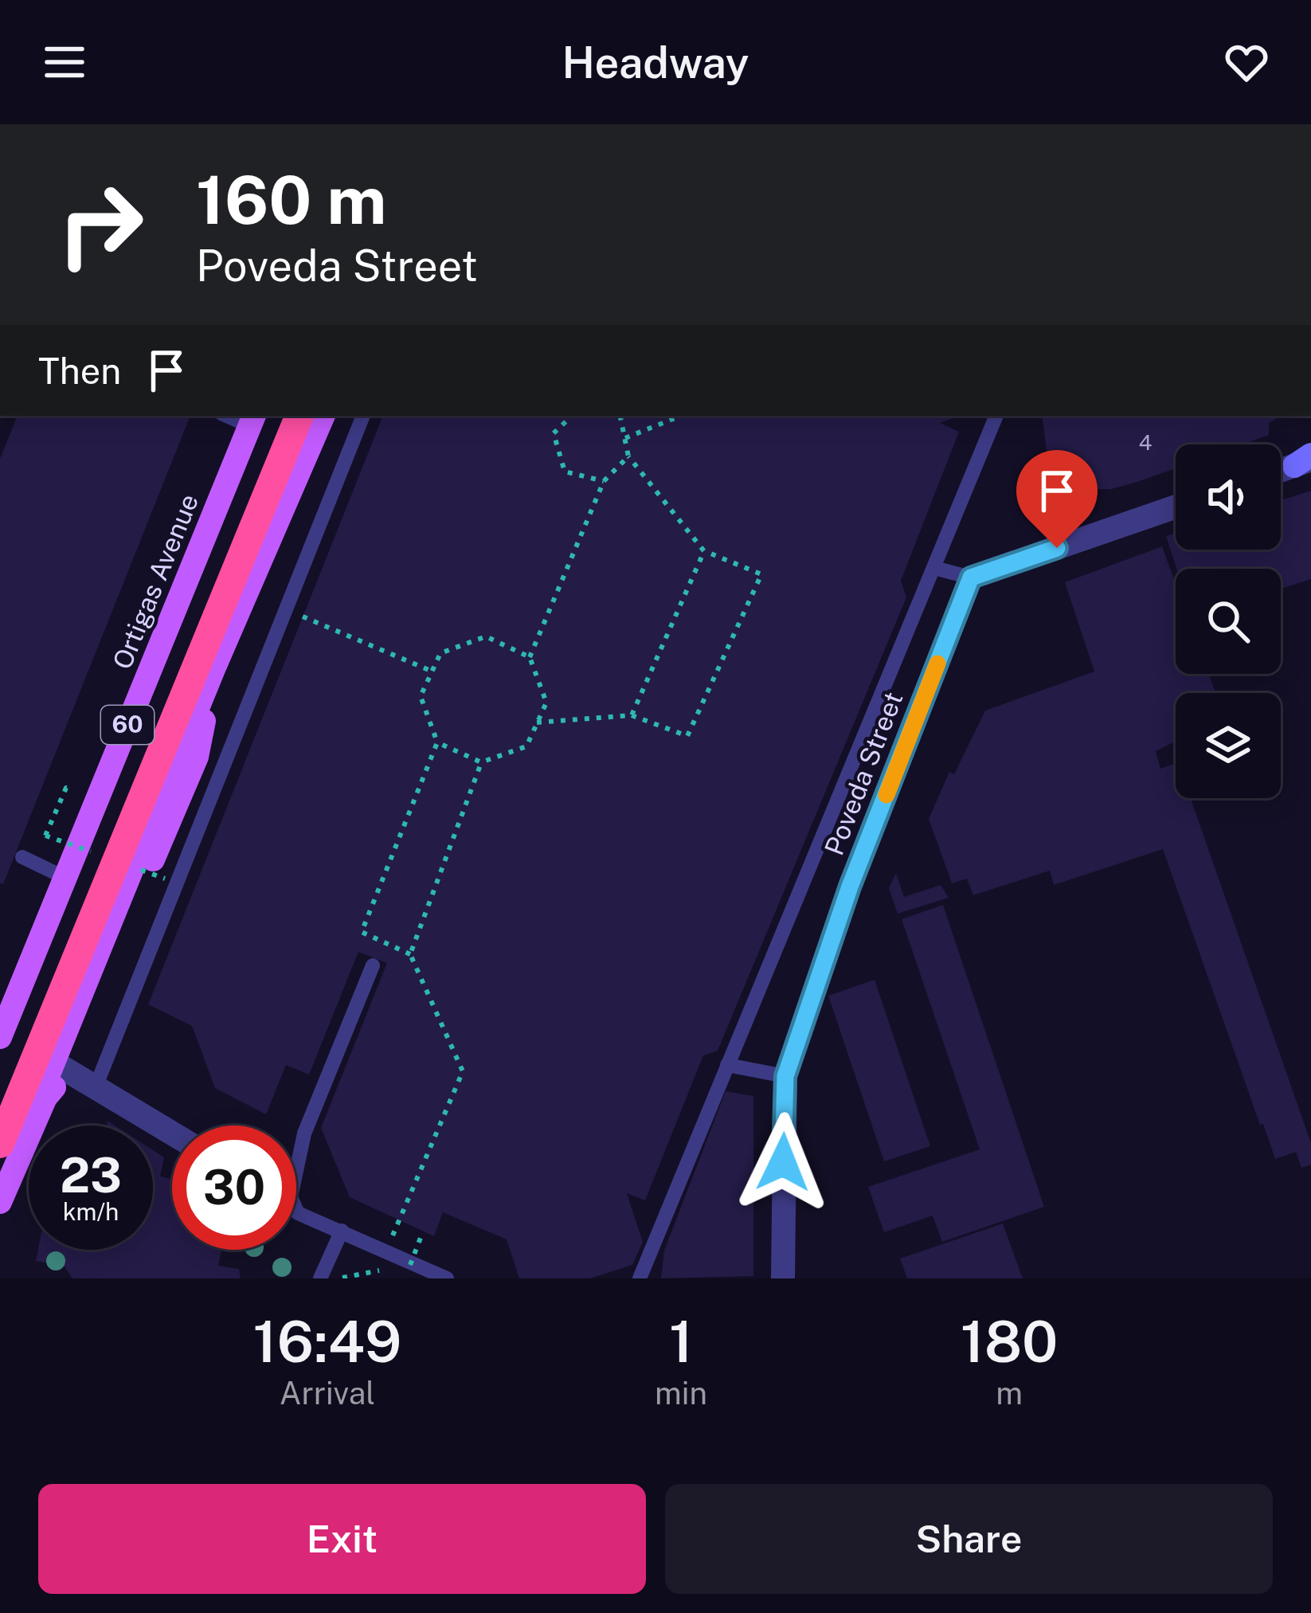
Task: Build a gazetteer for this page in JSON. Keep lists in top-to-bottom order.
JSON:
{
  "streets": {
    "main road": ["Ortigas Avenue", "60"],
    "street": ["Poveda Street"]
  },
  "house_numbers": ["4"],
  "page": {
    "header": "Headway",
    "turn": ["160 m", "Poveda Street"],
    "then": "Then",
    "speed": "23 km/h",
    "limit": "30",
    "eta": [
      "16:49",
      "Arrival",
      "1",
      "min",
      "180",
      "m"
    ],
    "buttons": ["Exit", "Share"]
  }
}
